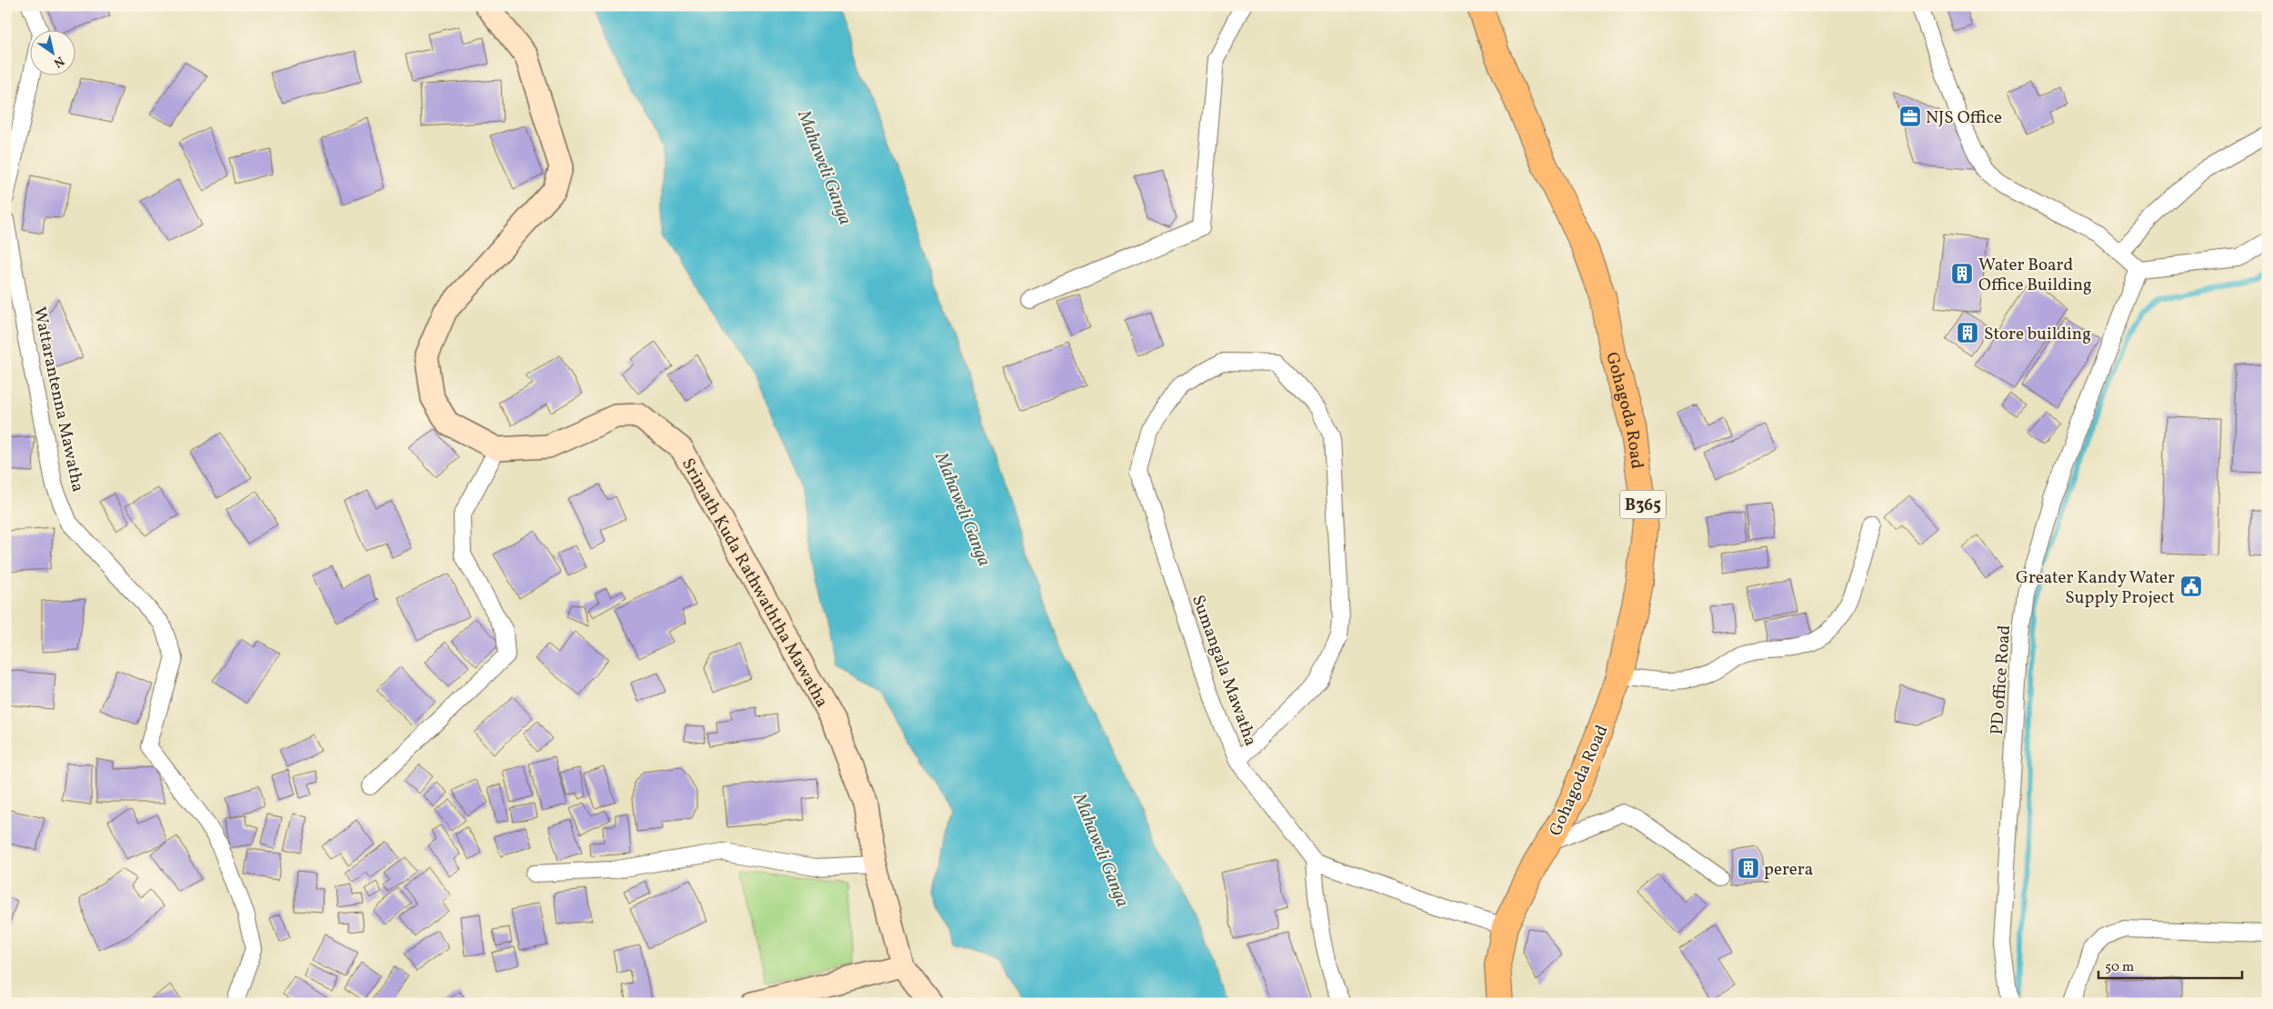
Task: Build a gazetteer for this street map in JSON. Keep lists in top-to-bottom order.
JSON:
{
  "streets": {
    "main road": ["Gohagoda Road", "B365"],
    "street": [
      "Wattarantenna Mawatha",
      "Srimath Kuda Rathwaththa Mawatha",
      "Sumangala Mawatha",
      "PD office Road"
    ]
  },
  "water": ["Mahaweli Ganga"],
  "places": {
    "office": ["NJS Office"],
    "building": ["Water Board Office Building", "Store building", "perera"],
    "public building": ["Greater Kandy Water Supply Project"]
  },
  "scale_bar": "50 m",
  "north": "bottom right"
}
